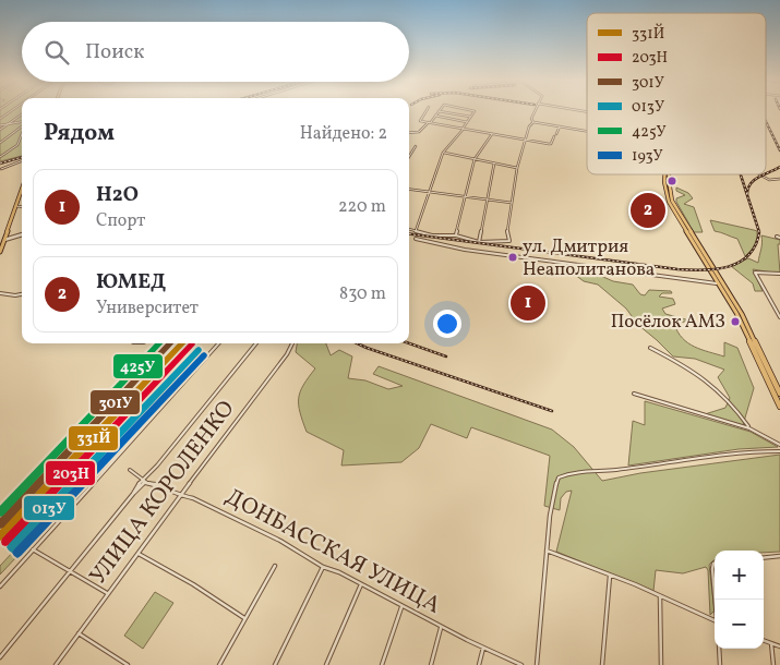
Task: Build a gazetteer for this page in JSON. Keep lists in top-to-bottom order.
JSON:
{
  "streets": {
    "street": ["УЛИЦА КОРОЛЕНКО", "ДОНБАССКАЯ УЛИЦА"]
  },
  "crossings": [
    ["УЛИЦА КОРОЛЕНКО", "ДОНБАССКАЯ УЛИЦА"]
  ],
  "places": ["ул. Дмитрия Неаполитанова", "Посёлок АМЗ"],
  "lines": [
    "transit line 331Й",
    "transit line 301У",
    "transit line 425У",
    "transit line 203Н",
    "transit line 013У",
    "transit line 193У"
  ],
  "legend": [
    "331Й",
    "203Н",
    "301У",
    "013У",
    "425У",
    "193У"
  ],
  "page": {
    "search": "Поиск",
    "heading": ["Рядом", "Найдено: 2"],
    "list": [
      {
        "mark": "1",
        "name": "H2O",
        "note": "Спорт",
        "value": "220 m"
      },
      {
        "mark": "2",
        "name": "ЮМЕД",
        "note": "Университет",
        "value": "830 m"
      }
    ],
    "pins": ["2", "1"],
    "map_buttons": ["+", "−"]
  }
}
